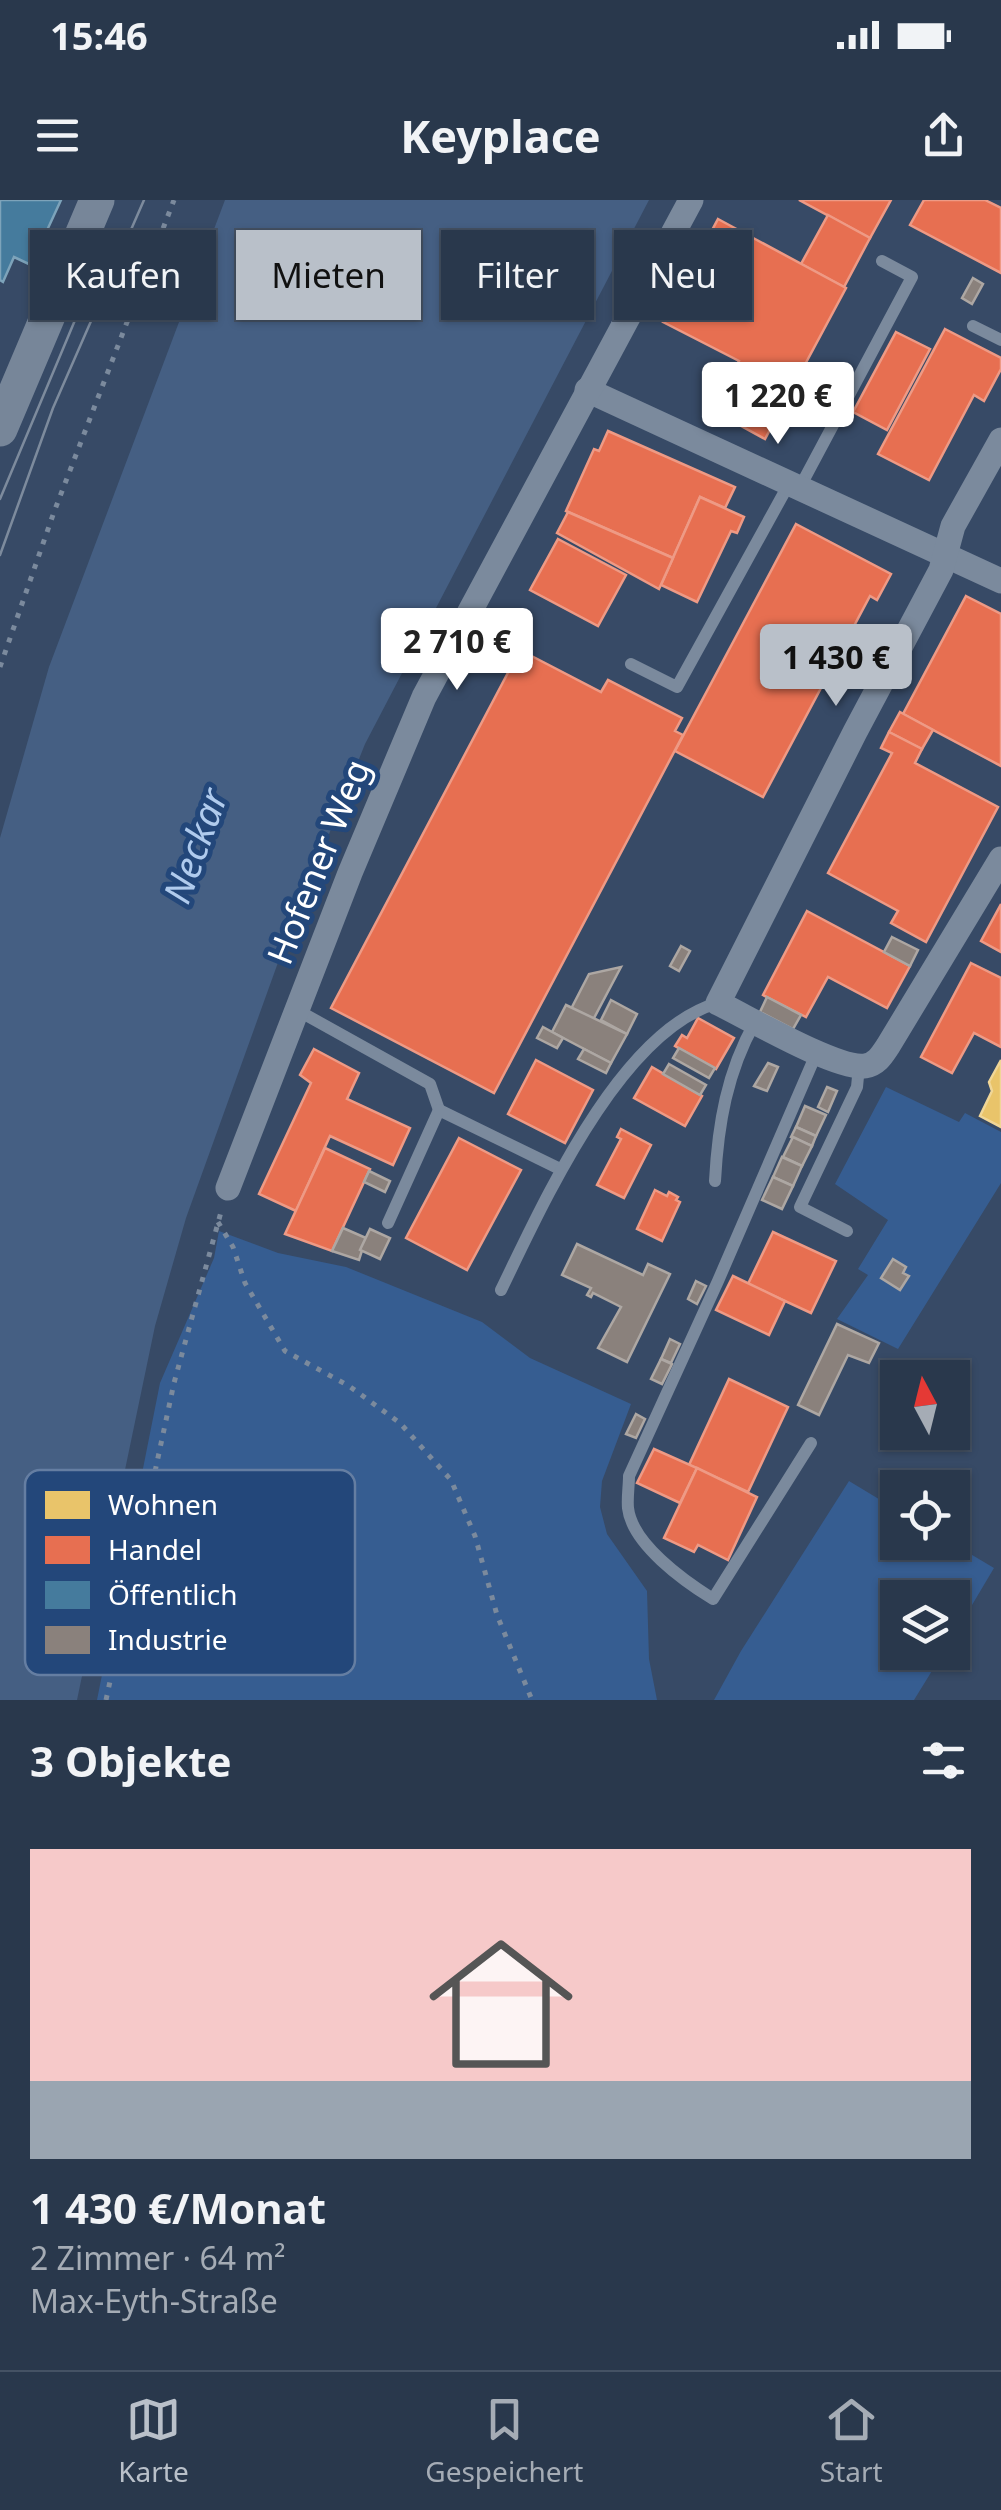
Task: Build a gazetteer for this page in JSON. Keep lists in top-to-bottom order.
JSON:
{
  "streets": {
    "street": ["Hofener Weg"]
  },
  "water": ["Neckar"],
  "legend": [
    "Wohnen",
    "Handel",
    "Öffentlich",
    "Industrie"
  ],
  "north": "top",
  "page": {
    "status": "15:46",
    "header": "Keyplace",
    "chip": [
      "Kaufen",
      "Mieten",
      "Filter",
      "Neu"
    ],
    "price": ["1 220 €", "2 710 €", "1 430 €"],
    "heading": "3 Objekte",
    "list": [
      {
        "name": "1 430 €/Monat",
        "note": "2 Zimmer · 64 m² · Max-Eyth-Straße"
      }
    ],
    "tabs": ["Karte", "Gespeichert", "Start"]
  }
}
